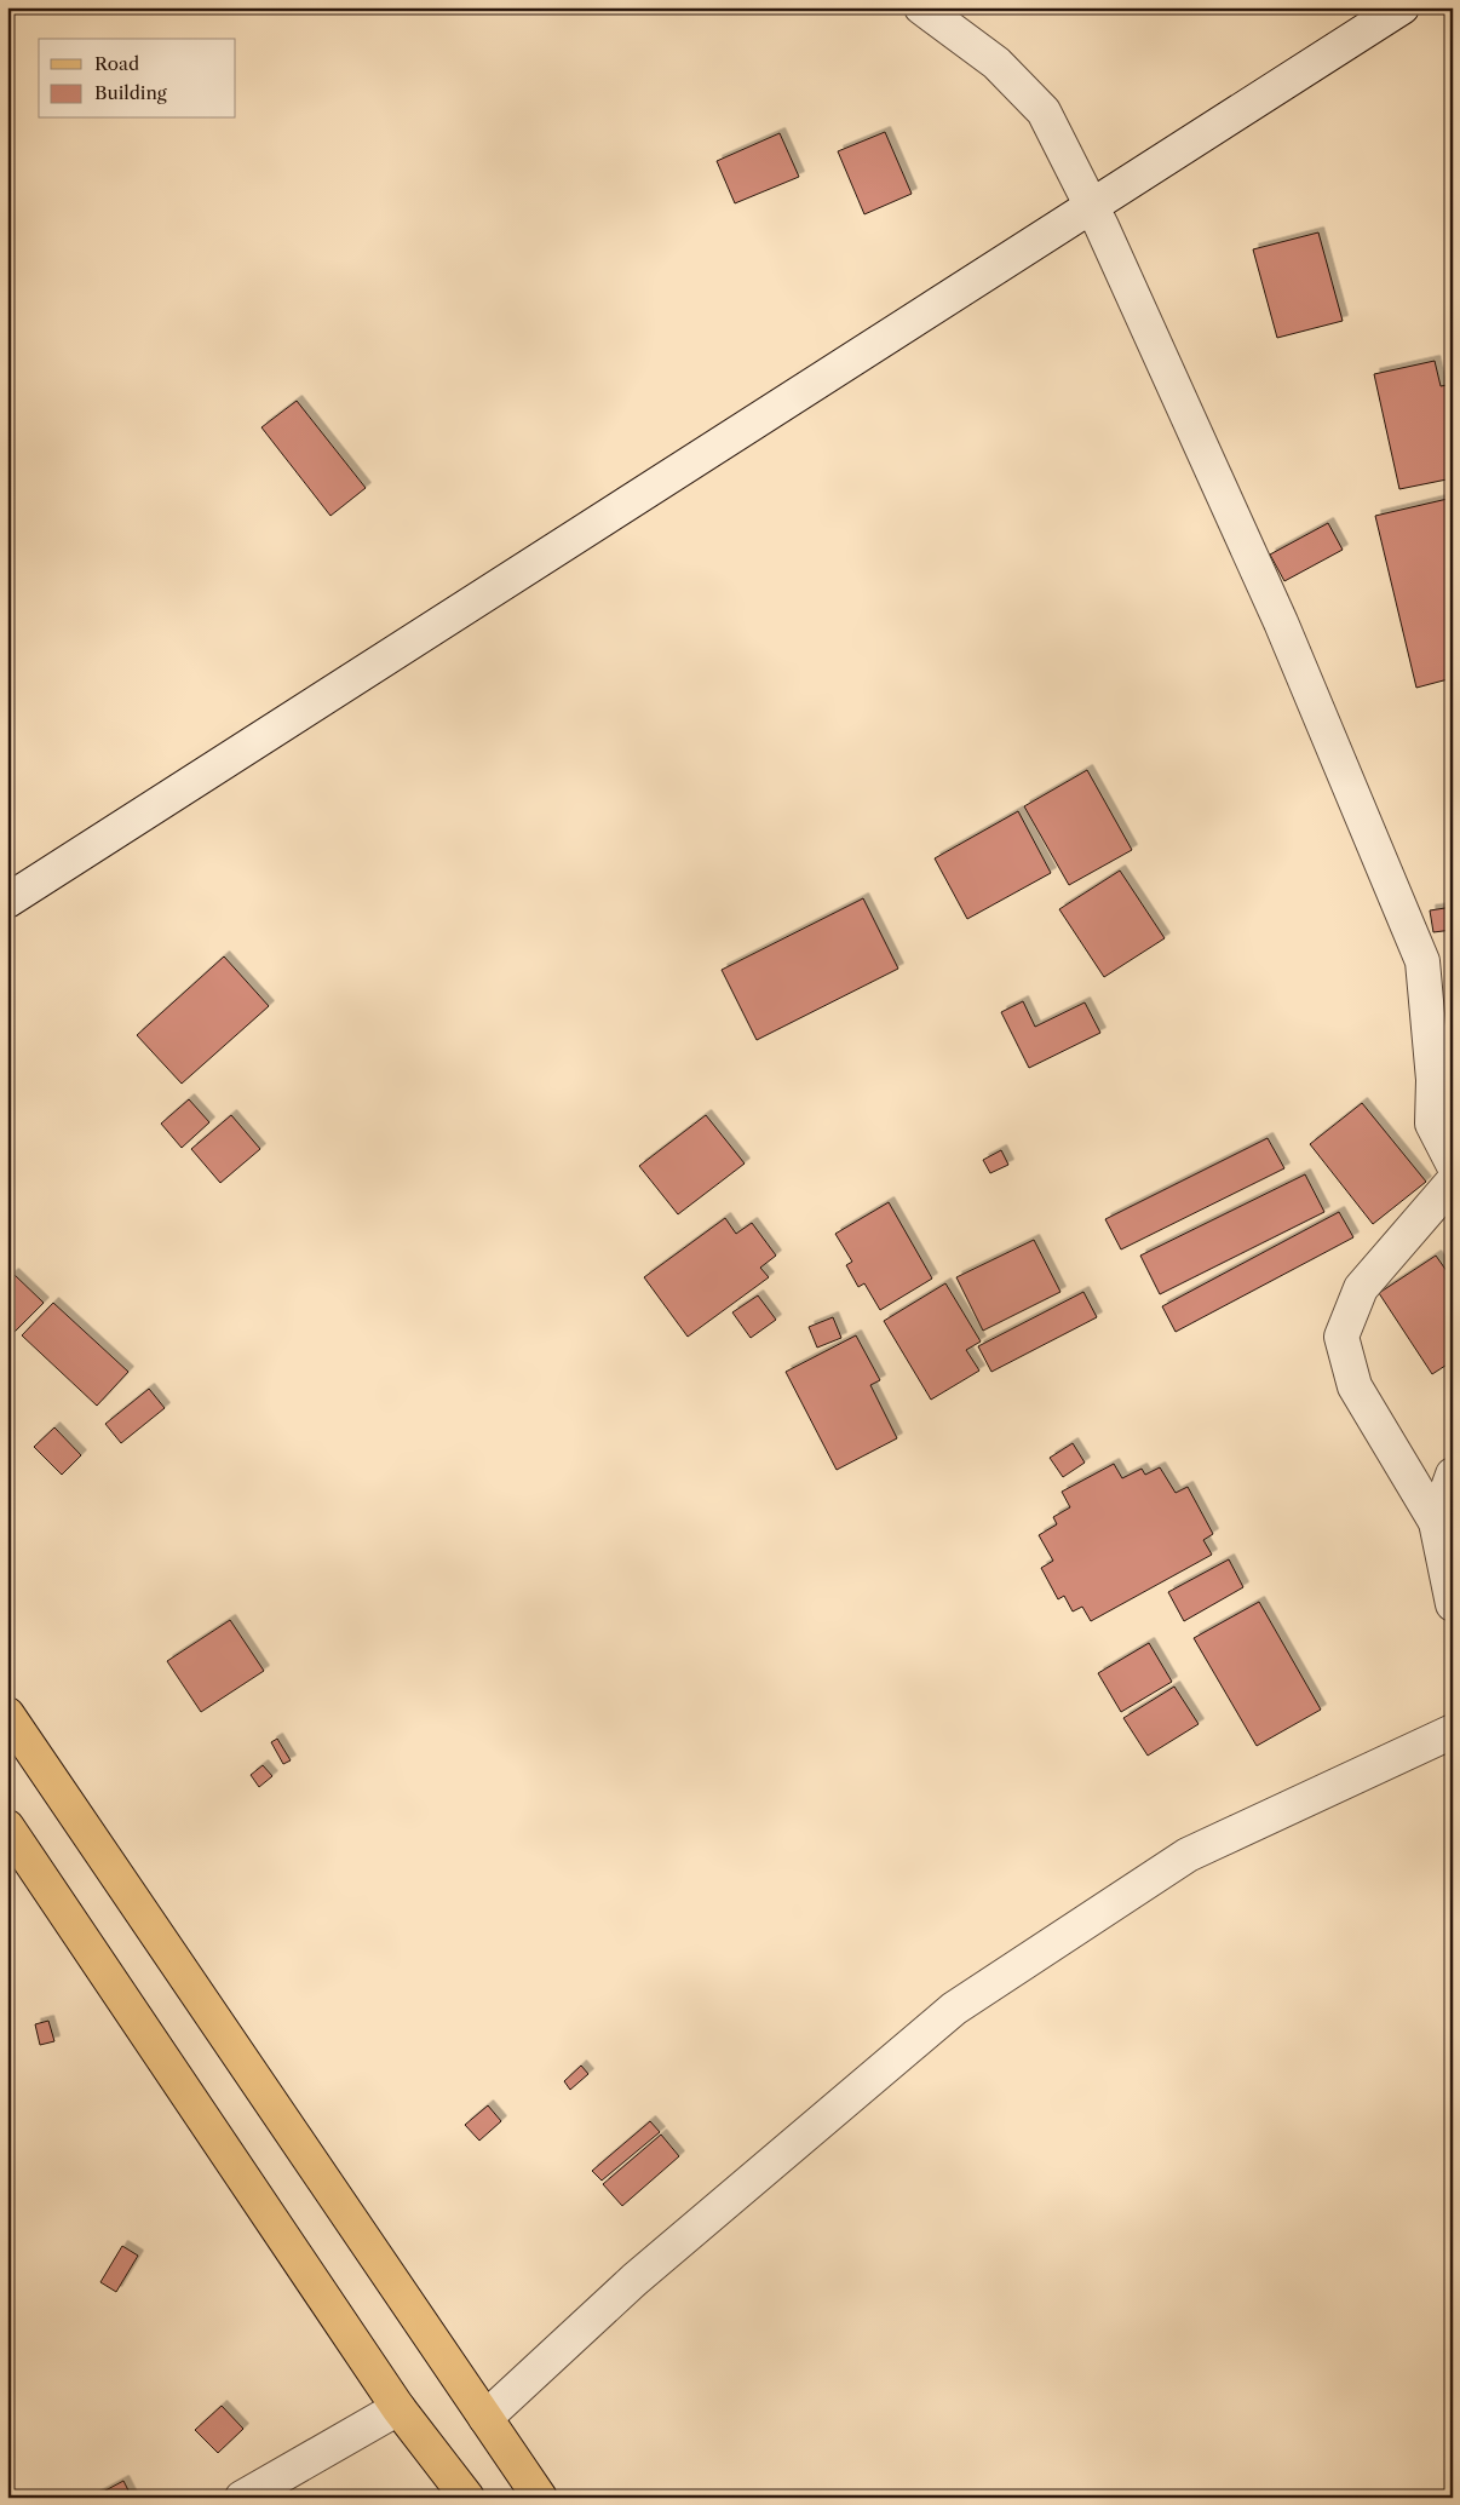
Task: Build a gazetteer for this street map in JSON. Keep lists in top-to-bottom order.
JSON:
{
  "legend": ["Road", "Building"]
}
